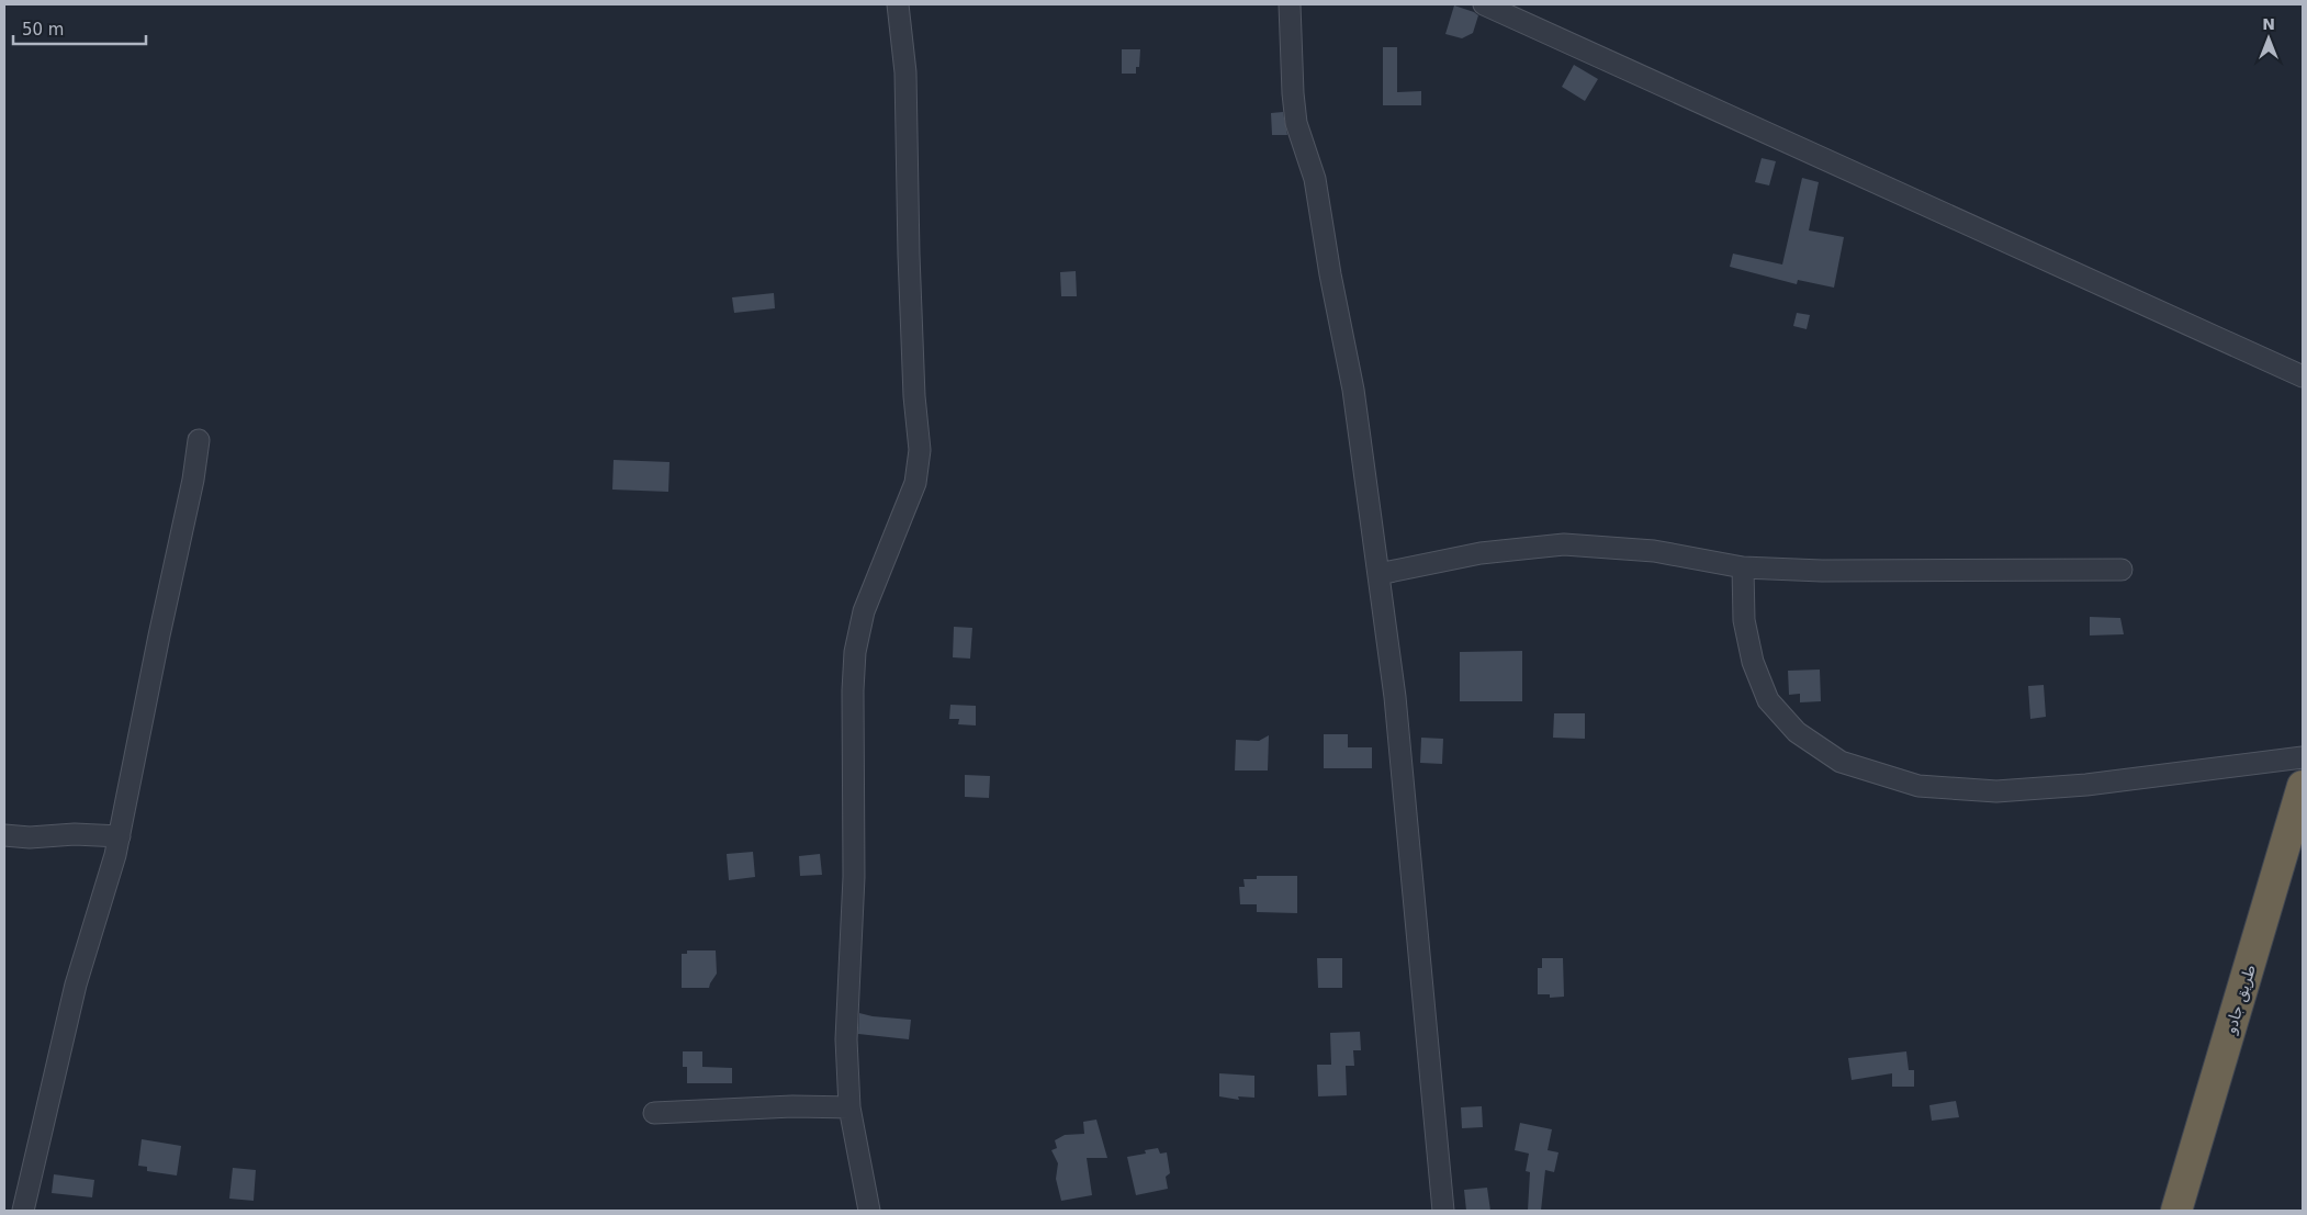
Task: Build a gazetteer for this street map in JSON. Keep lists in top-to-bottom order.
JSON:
{
  "streets": {
    "highway": ["طريق جادو"]
  },
  "scale_bar": "50 m",
  "north": "top"
}
